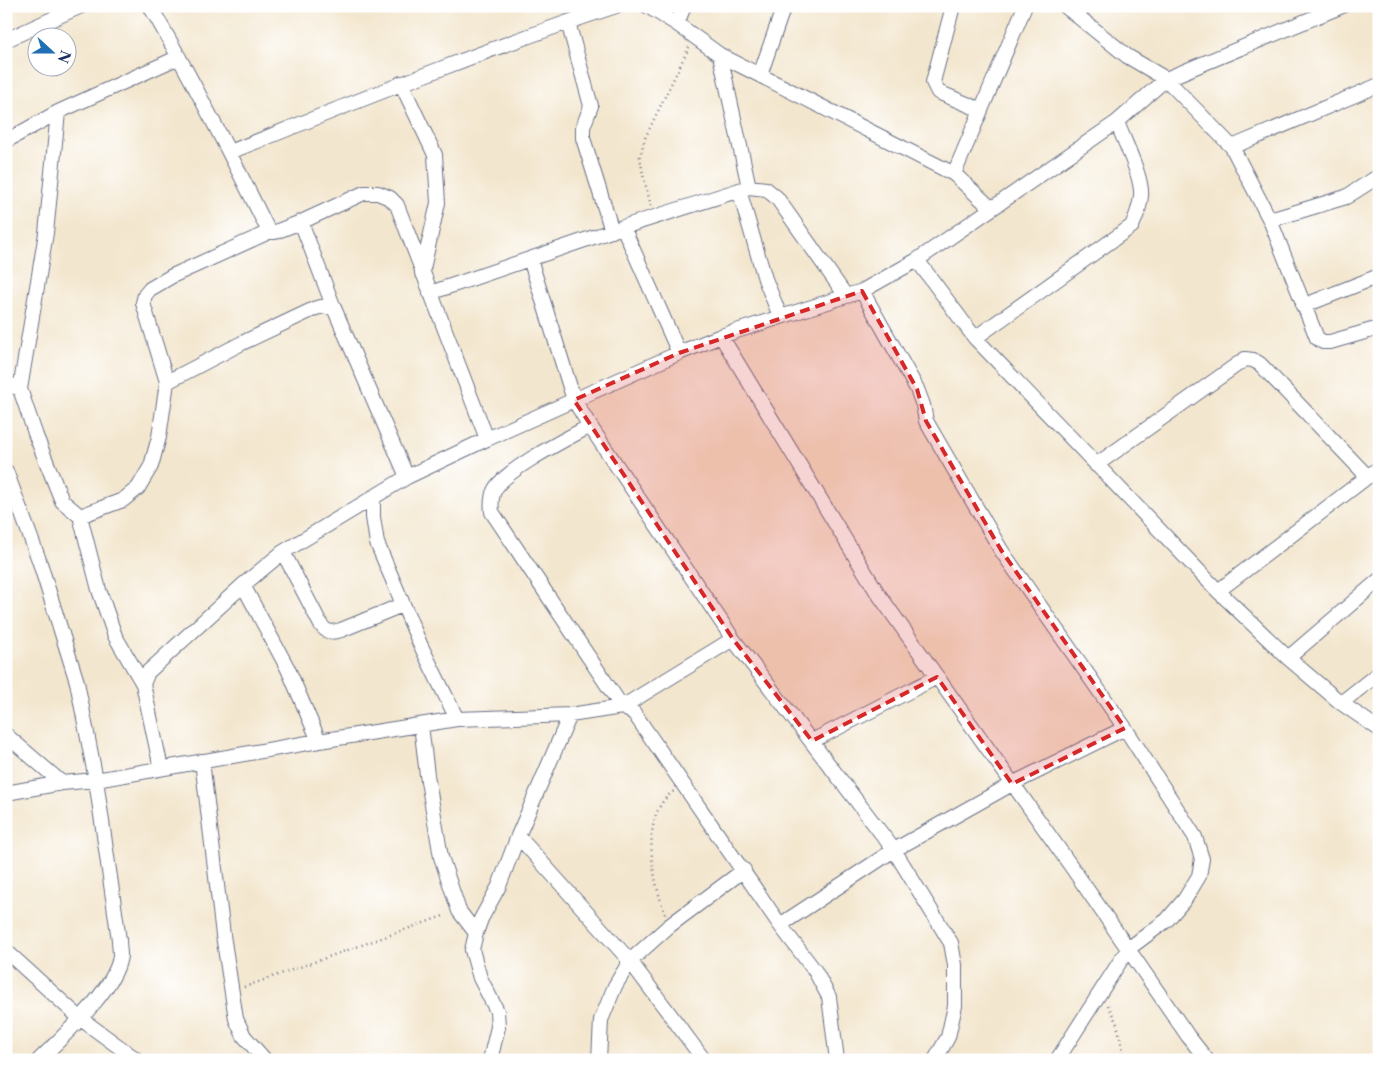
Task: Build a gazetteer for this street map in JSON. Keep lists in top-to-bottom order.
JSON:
{
  "north": "right"
}
